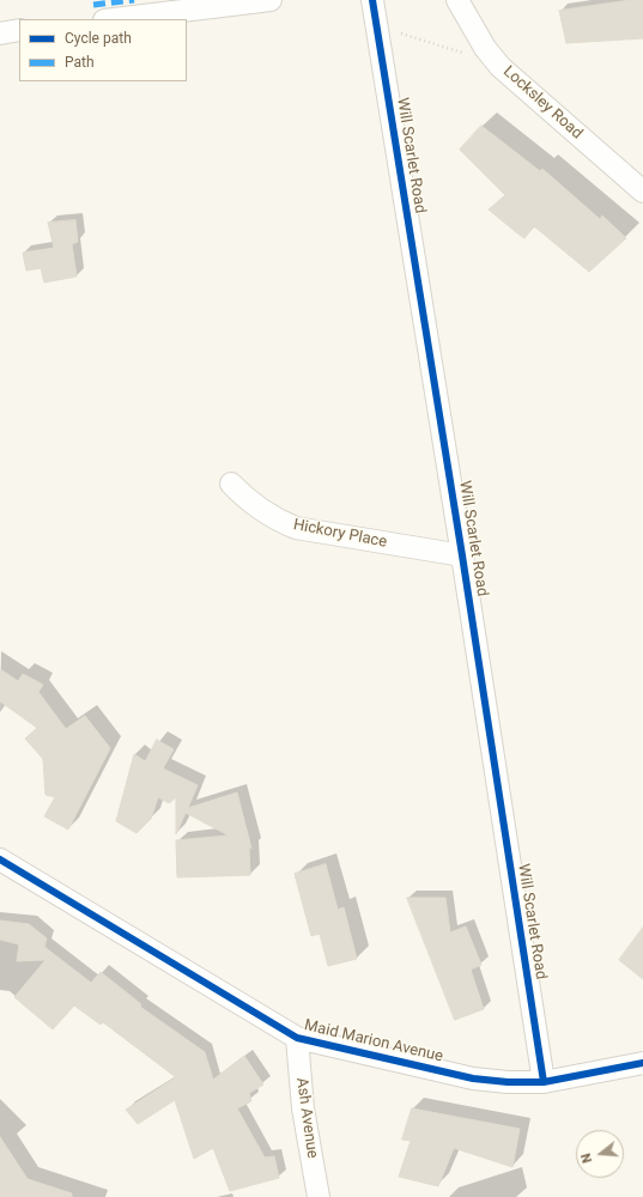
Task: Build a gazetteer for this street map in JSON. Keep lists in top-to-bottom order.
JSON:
{
  "streets": {
    "street": [
      "Locksley Road",
      "Will Scarlet Road",
      "Hickory Place",
      "Maid Marion Avenue",
      "Ash Avenue"
    ]
  },
  "crossings": [
    ["Will Scarlet Road", "Hickory Place"],
    ["Will Scarlet Road", "Maid Marion Avenue"],
    ["Maid Marion Avenue", "Ash Avenue"]
  ],
  "legend": ["Cycle path", "Path"],
  "north": "left"
}
